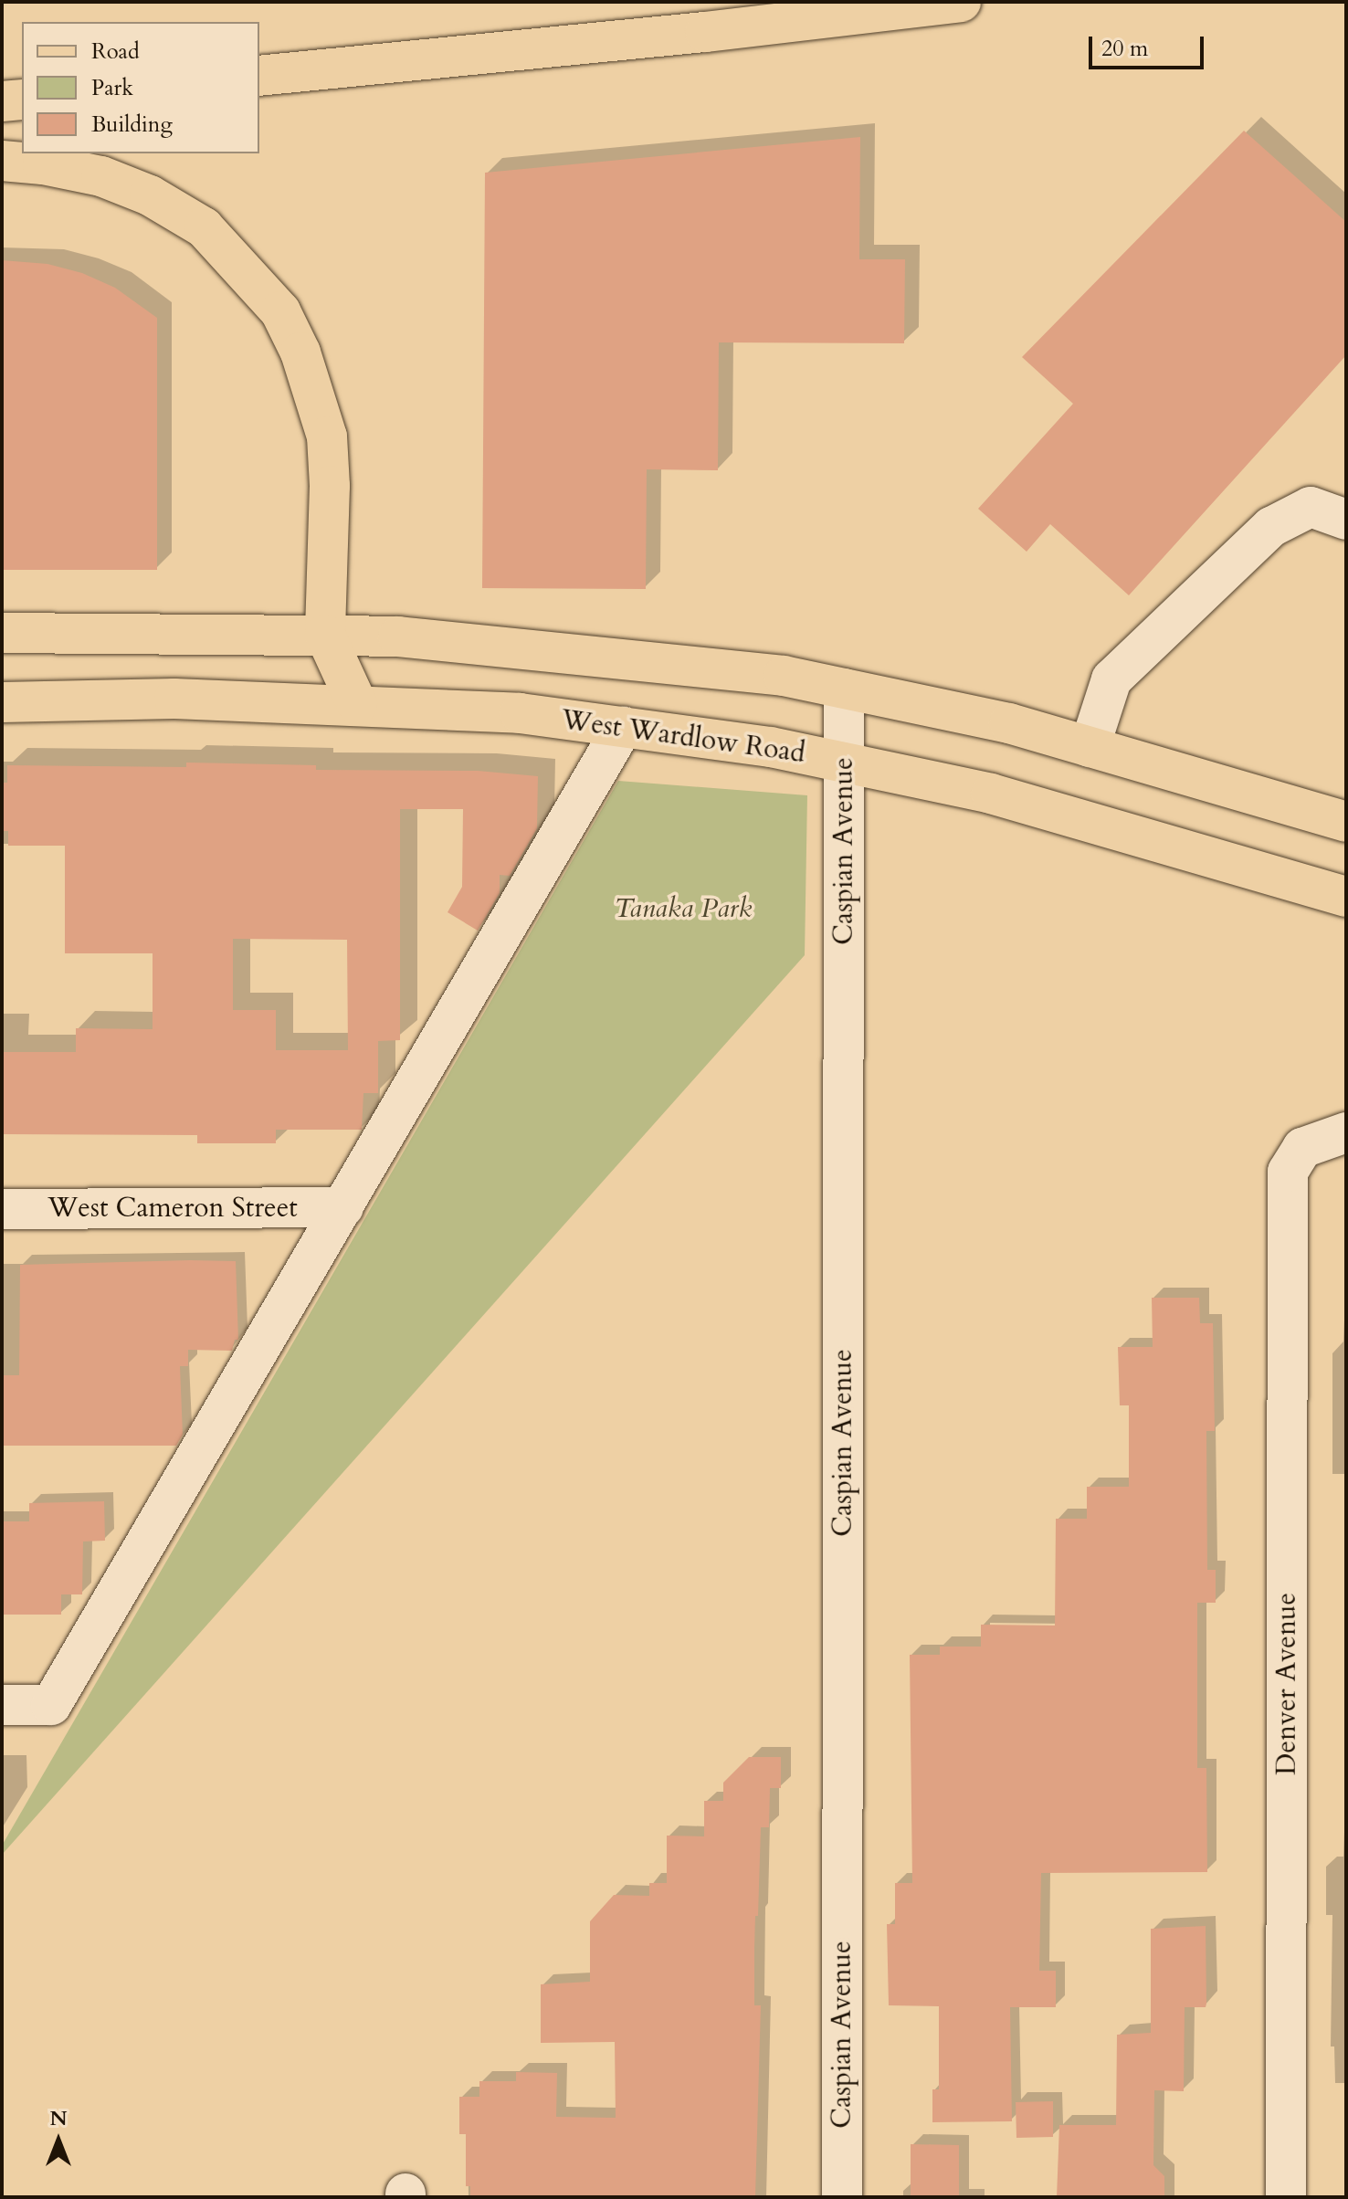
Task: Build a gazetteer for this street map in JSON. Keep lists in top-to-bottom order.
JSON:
{
  "streets": {
    "main road": ["West Wardlow Road"],
    "street": ["Caspian Avenue", "West Cameron Street", "Denver Avenue"]
  },
  "crossings": [
    ["West Wardlow Road", "Caspian Avenue"]
  ],
  "parks": ["Tanaka Park"],
  "legend": ["Road", "Park", "Building"],
  "scale_bar": "20 m",
  "north": "top"
}
